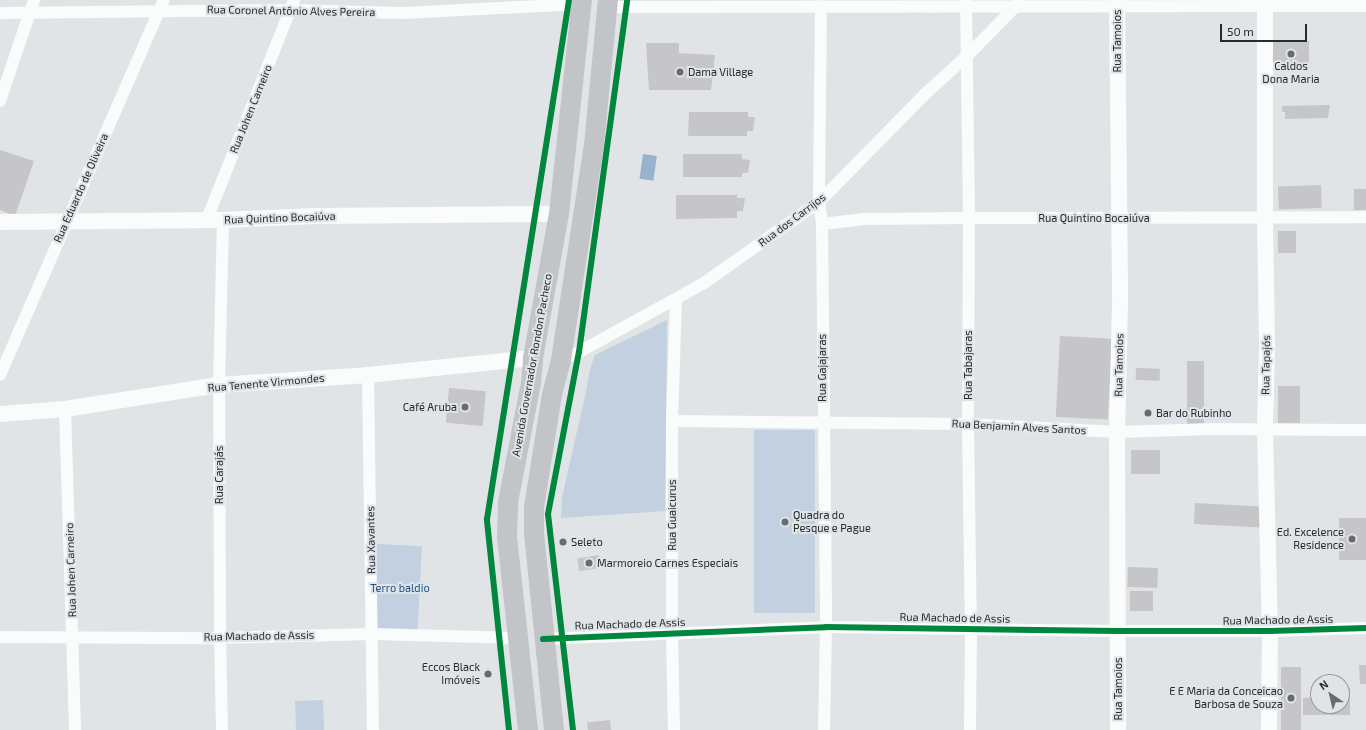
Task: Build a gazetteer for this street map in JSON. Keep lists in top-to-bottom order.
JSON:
{
  "streets": {
    "main road": ["Avenida Governador Rondon Pacheco"],
    "street": [
      "Rua Coronel Antônio Alves Pereira",
      "Rua Tamoios",
      "Rua Johen Carneiro",
      "Rua Eduardo de Oliveira",
      "Rua Quintino Bocaiúva",
      "Rua dos Carrijos",
      "Rua Tabajaras",
      "Rua Tapajós",
      "Rua Gajajaras",
      "Rua Tenente Virmondes",
      "Rua Benjamin Alves Santos",
      "Rua Carajás",
      "Rua Guaicurus",
      "Rua Xavantes",
      "Rua Machado de Assis"
    ]
  },
  "crossings": [
    ["Rua Coronel Antônio Alves Pereira", "Rua Johen Carneiro"],
    ["Rua Coronel Antônio Alves Pereira", "Rua Eduardo de Oliveira"],
    ["Rua Coronel Antônio Alves Pereira", "Avenida Governador Rondon Pacheco"],
    ["Rua Tamoios", "Rua Quintino Bocaiúva"],
    ["Rua Tamoios", "Rua Benjamin Alves Santos"],
    ["Rua Tamoios", "Rua Machado de Assis"],
    ["Rua Johen Carneiro", "Rua Quintino Bocaiúva"],
    ["Rua Johen Carneiro", "Rua Tenente Virmondes"],
    ["Rua Johen Carneiro", "Rua Machado de Assis"],
    ["Rua Eduardo de Oliveira", "Rua Quintino Bocaiúva"],
    ["Rua Quintino Bocaiúva", "Avenida Governador Rondon Pacheco"],
    ["Rua Quintino Bocaiúva", "Rua Tabajaras"],
    ["Rua Quintino Bocaiúva", "Rua Tapajós"],
    ["Rua Quintino Bocaiúva", "Rua Gajajaras"],
    ["Rua Quintino Bocaiúva", "Rua Carajás"],
    ["Rua dos Carrijos", "Rua Tabajaras"],
    ["Rua dos Carrijos", "Rua Gajajaras"],
    ["Rua dos Carrijos", "Rua Guaicurus"],
    ["Avenida Governador Rondon Pacheco", "Rua Tenente Virmondes"],
    ["Avenida Governador Rondon Pacheco", "Rua Machado de Assis"],
    ["Rua Tabajaras", "Rua Benjamin Alves Santos"],
    ["Rua Tabajaras", "Rua Machado de Assis"],
    ["Rua Tapajós", "Rua Benjamin Alves Santos"],
    ["Rua Tapajós", "Rua Machado de Assis"],
    ["Rua Gajajaras", "Rua Benjamin Alves Santos"],
    ["Rua Gajajaras", "Rua Machado de Assis"],
    ["Rua Tenente Virmondes", "Rua Carajás"],
    ["Rua Tenente Virmondes", "Rua Xavantes"],
    ["Rua Benjamin Alves Santos", "Rua Guaicurus"],
    ["Rua Carajás", "Rua Machado de Assis"],
    ["Rua Guaicurus", "Rua Machado de Assis"],
    ["Rua Xavantes", "Rua Machado de Assis"]
  ],
  "parks": ["Terro baldio"],
  "places": [
    "Caldos Dona Maria",
    "Dama Village",
    "Café Aruba",
    "Bar do Rubinho",
    "Quadra do Pesque e Pague",
    "Ed. Excelence Residence",
    "Seleto",
    "Marmoreio Carnes Especiais",
    "Eccos Black Imóveis",
    "E E Maria da Conceicao Barbosa de Souza"
  ],
  "scale_bar": "50 m",
  "north": "top left"
}
